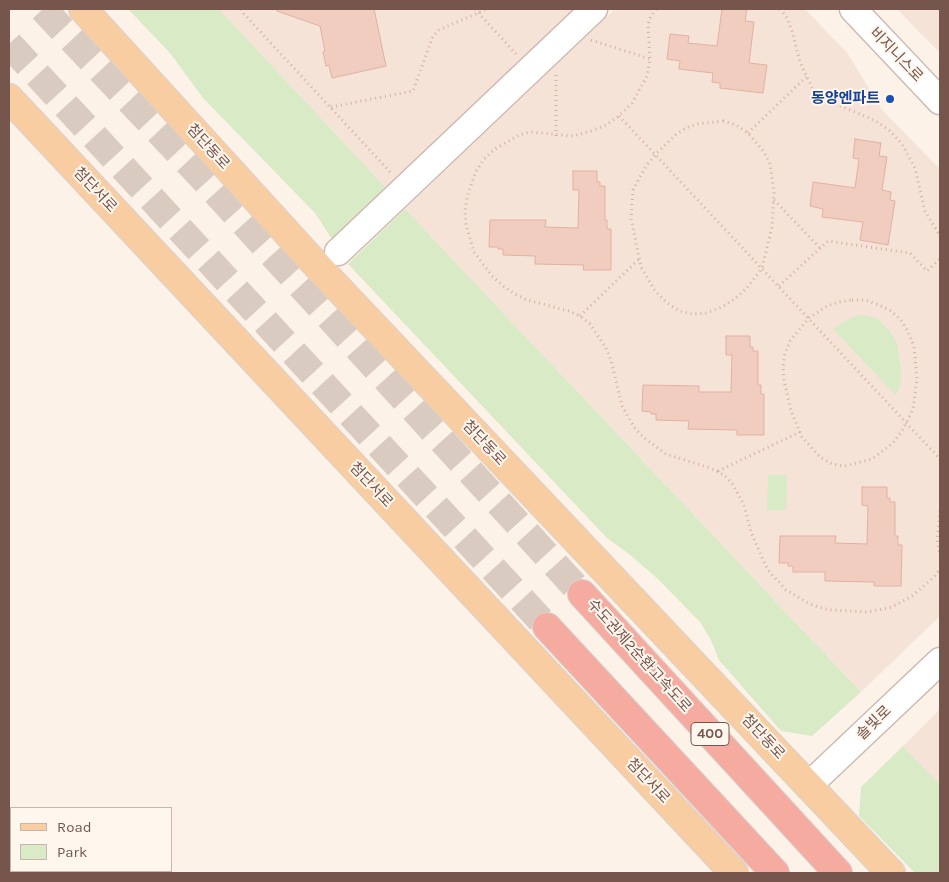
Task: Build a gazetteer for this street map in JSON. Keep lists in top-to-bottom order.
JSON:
{
  "streets": {
    "highway": ["수도권제2순환고속도로", "400"],
    "main road": ["첨단동로", "첨단서로"],
    "street": ["비지니스로", "솔빛로"]
  },
  "crossings": [
    ["첨단동로", "솔빛로"]
  ],
  "places": ["동양엔파트"],
  "legend": ["Road", "Park"]
}
